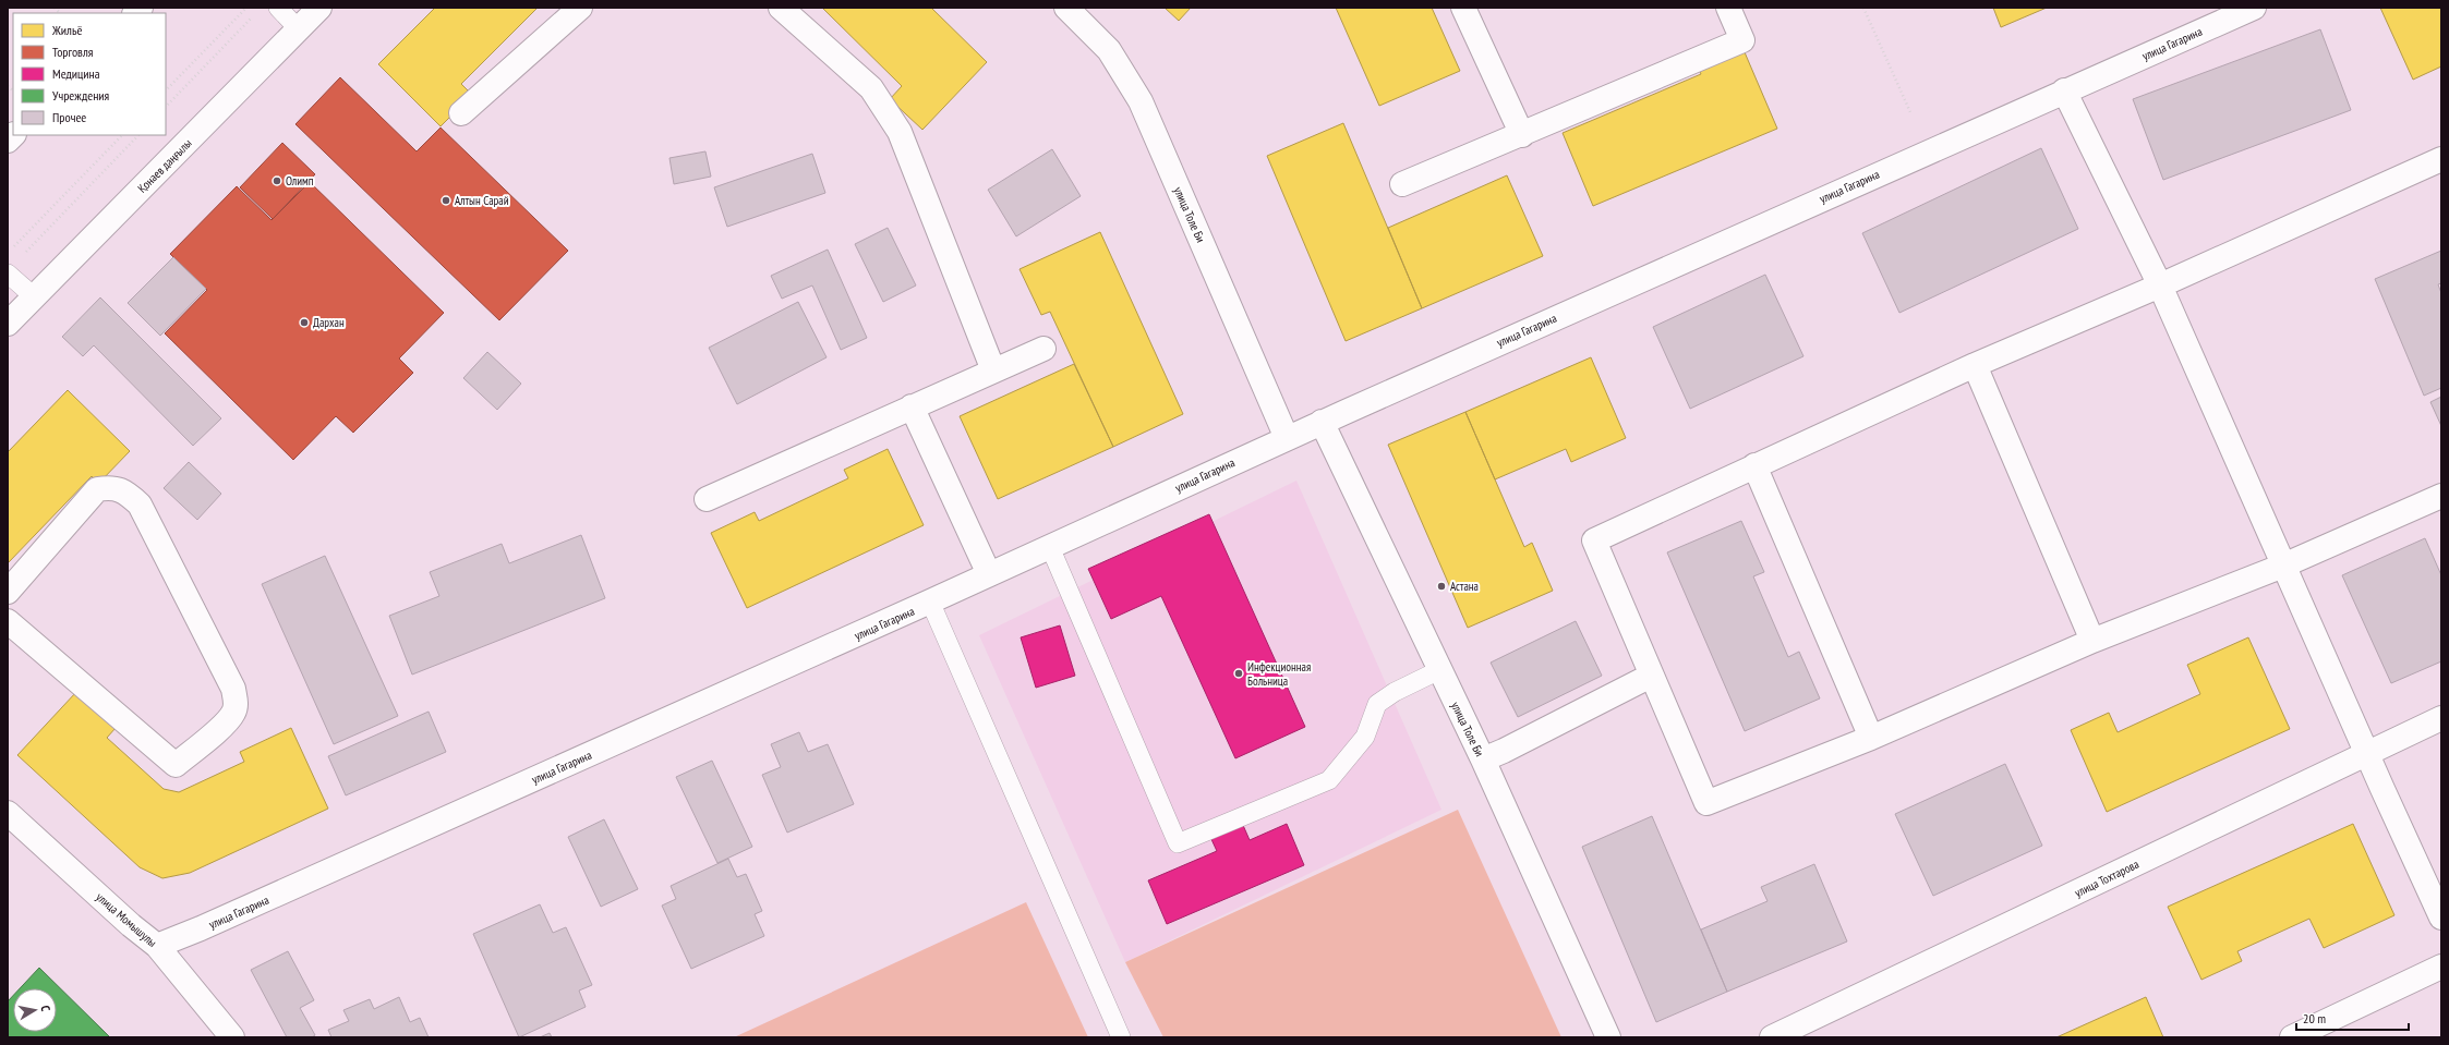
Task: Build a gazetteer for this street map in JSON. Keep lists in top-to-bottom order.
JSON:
{
  "streets": {
    "street": [
      "улица Гагарина",
      "Қонаев даңғылы",
      "улица Толе Би",
      "улица Тохтарова",
      "улица Момышулы"
    ]
  },
  "crossings": [
    ["улица Гагарина", "улица Толе Би"],
    ["улица Гагарина", "улица Момышулы"]
  ],
  "places": [
    "Олимп",
    "Алтын Сарай",
    "Дархан",
    "Астана",
    "Инфекционная Больница"
  ],
  "legend": [
    "Жильё",
    "Торговля",
    "Медицина",
    "Учреждения",
    "Прочее"
  ],
  "scale_bar": "20 m",
  "north": "right"
}
